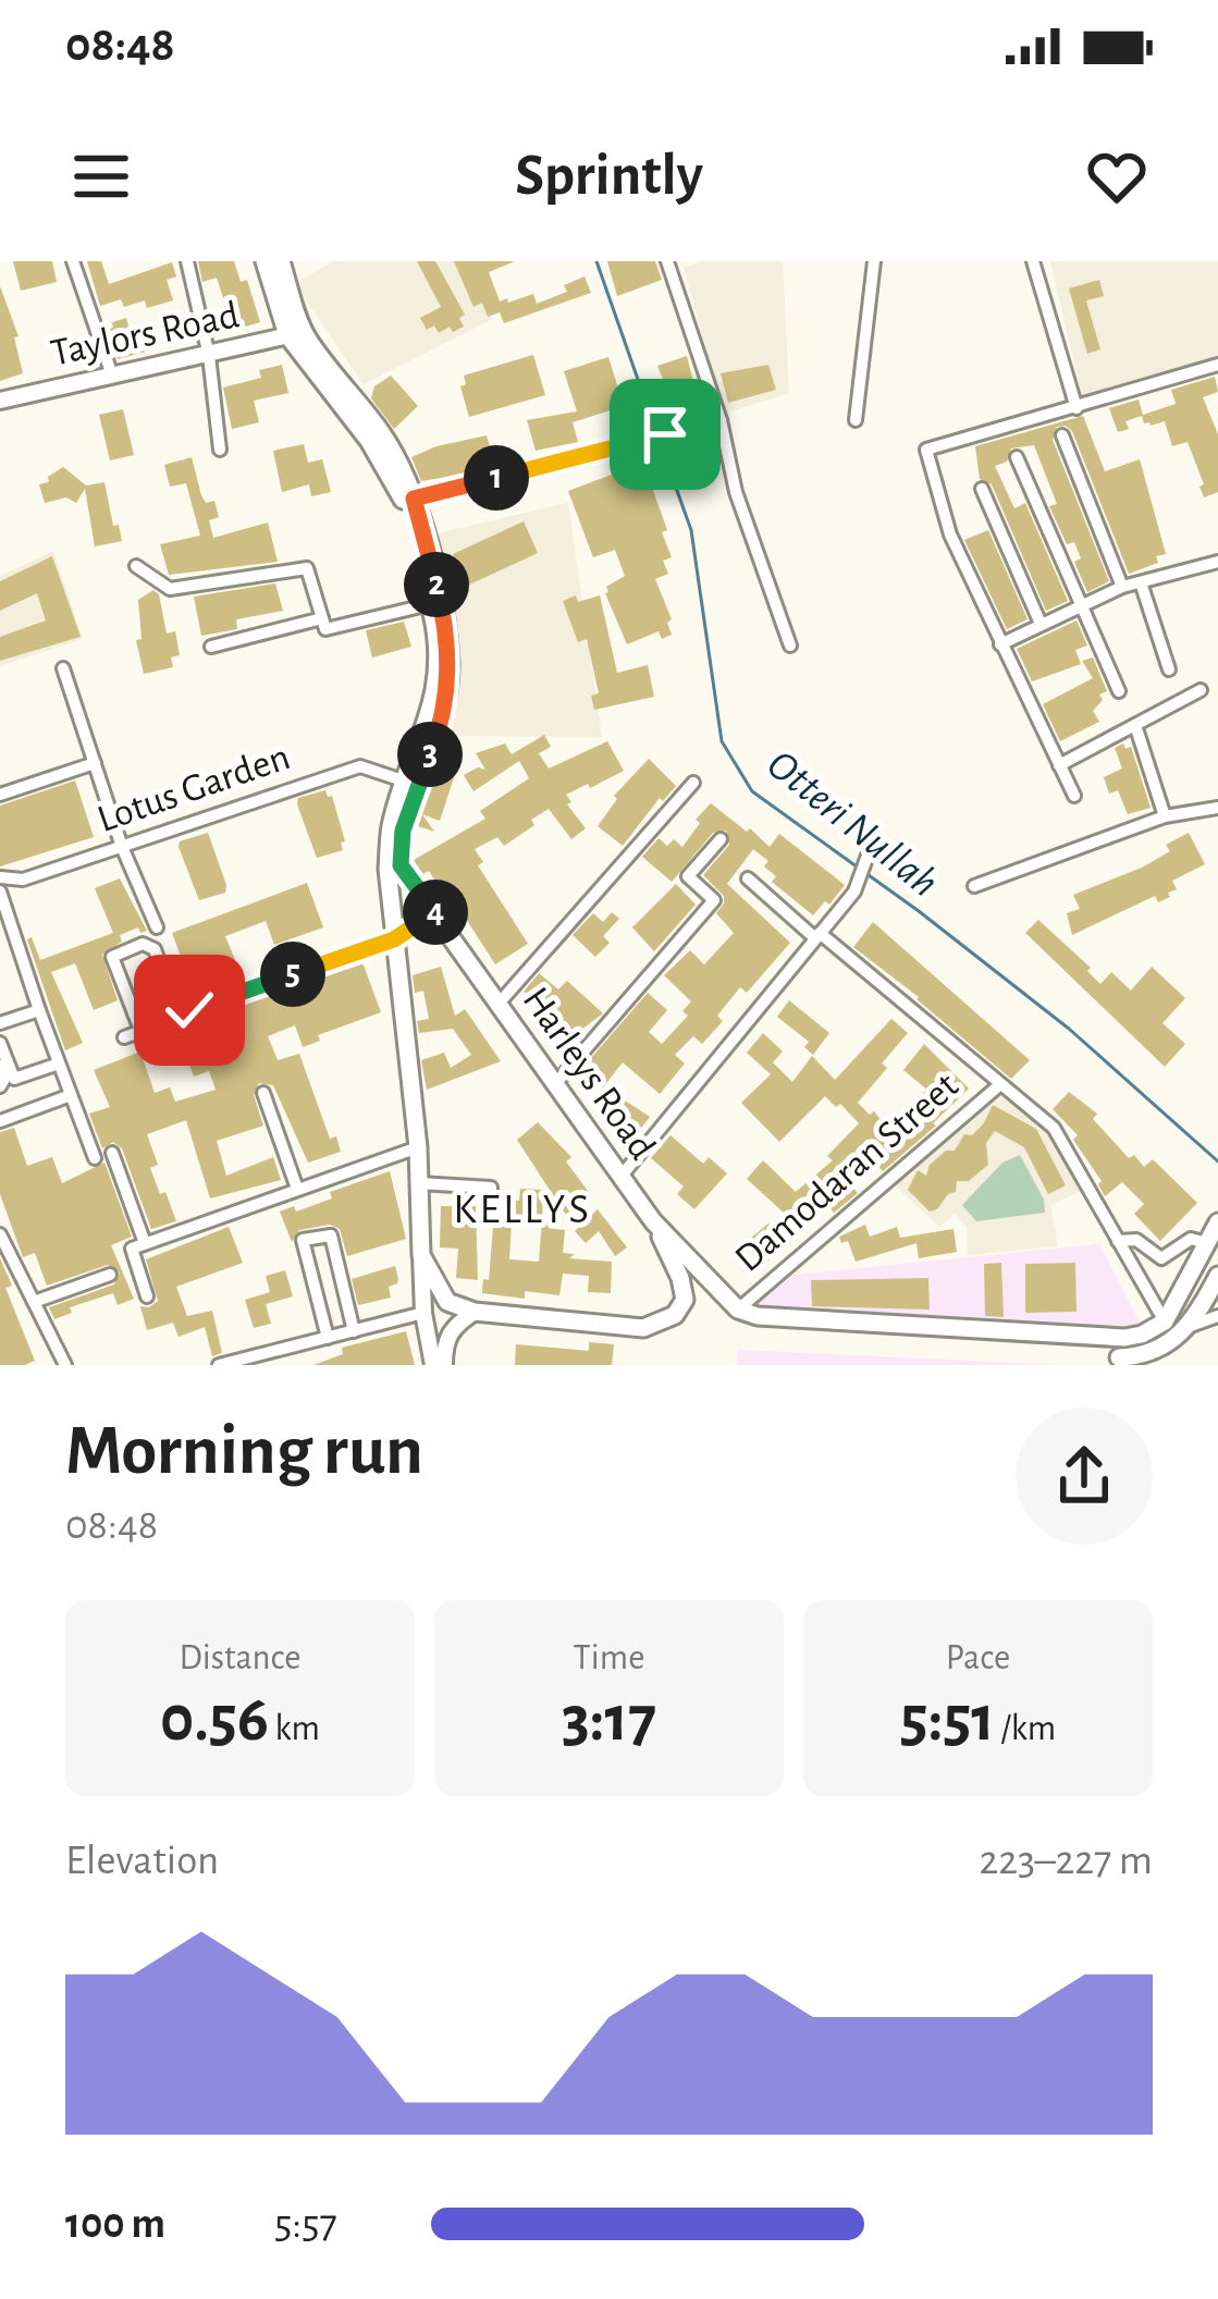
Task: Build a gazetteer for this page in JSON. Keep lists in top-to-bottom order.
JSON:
{
  "streets": {
    "main road": ["Harleys Road"],
    "street": ["Taylors Road", "Lotus Garden", "Damodaran Street"]
  },
  "crossings": [
    ["Harleys Road", "Damodaran Street"]
  ],
  "districts": ["KELLYS"],
  "water": ["Otteri Nullah"],
  "page": {
    "status": "08:48",
    "header": "Sprintly",
    "pins": [
      "1",
      "2",
      "3",
      "4",
      "5"
    ],
    "heading": ["Morning run", "08:48"],
    "stats": [
      ["Distance", "0.56 km"],
      ["Time", "3:17"],
      ["Pace", "5:51 /km"]
    ],
    "chart": ["Elevation", "223–227 m"],
    "list": [
      {
        "name": "100 m",
        "note": "5:57"
      }
    ]
  }
}
